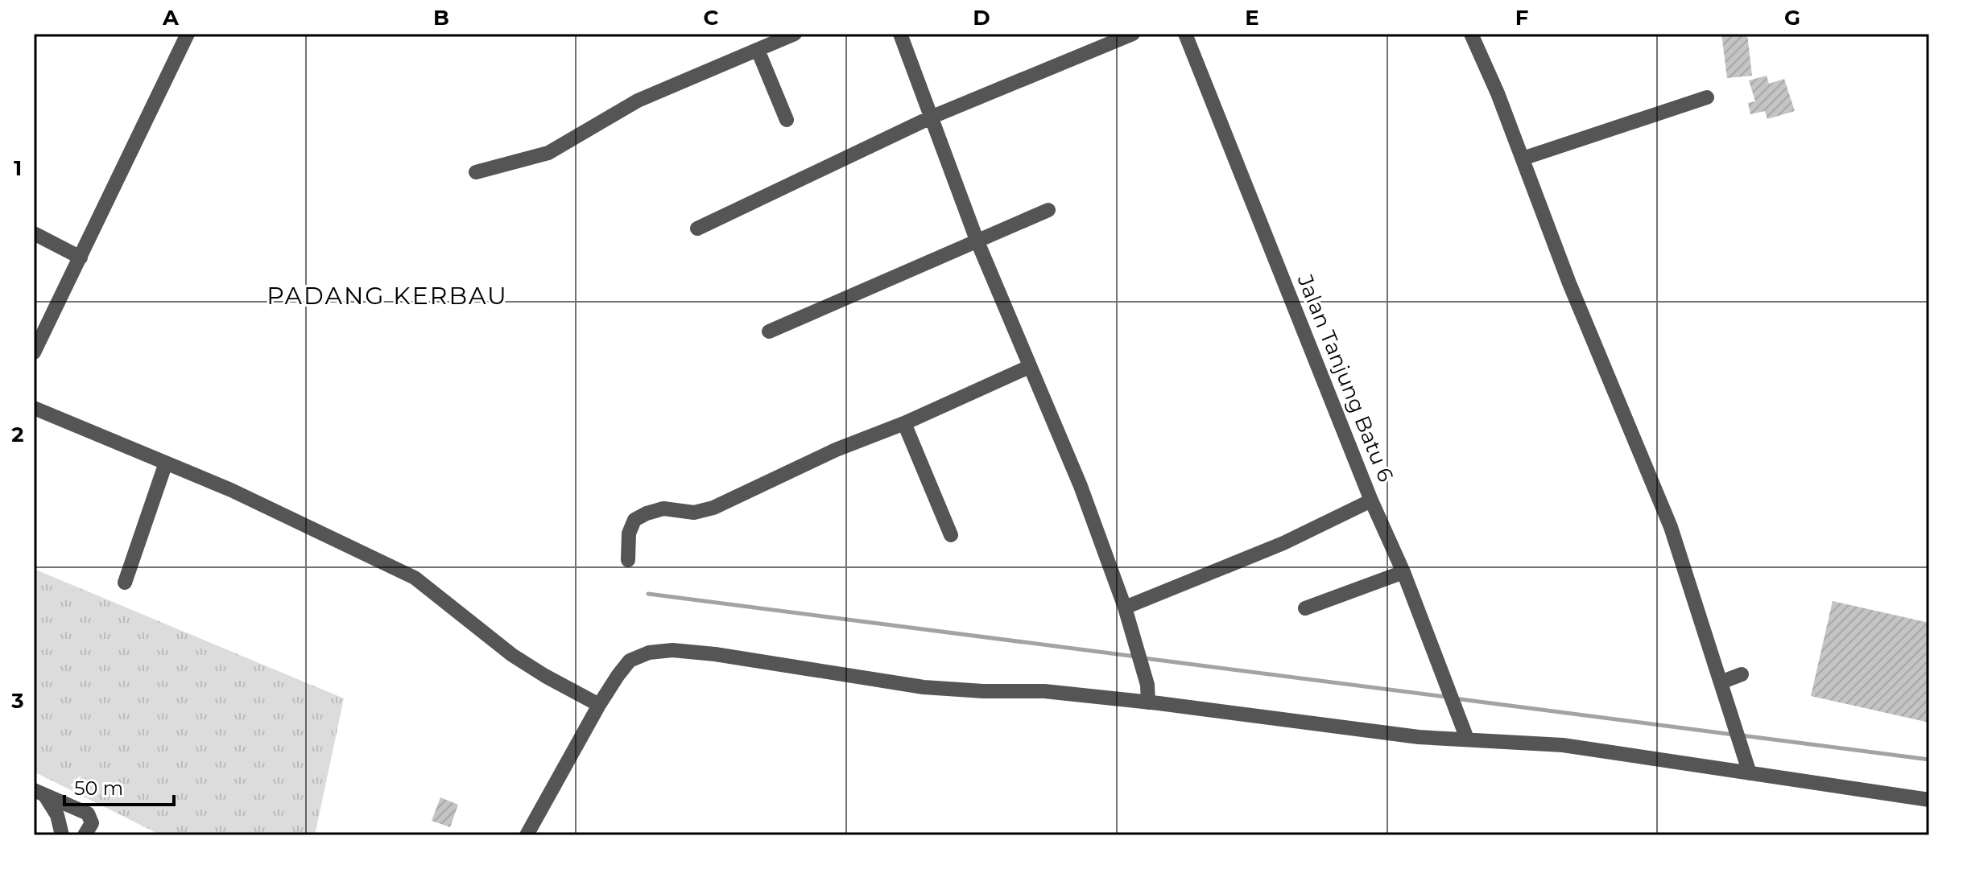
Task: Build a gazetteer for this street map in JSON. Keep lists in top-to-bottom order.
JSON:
{
  "streets": {
    "street": ["Jalan Tanjung Batu 6"]
  },
  "districts": ["PADANG KERBAU"],
  "scale_bar": "50 m",
  "grid": {
    "columns": [
      "A",
      "B",
      "C",
      "D",
      "E",
      "F",
      "G"
    ],
    "rows": ["1", "2", "3"]
  }
}
